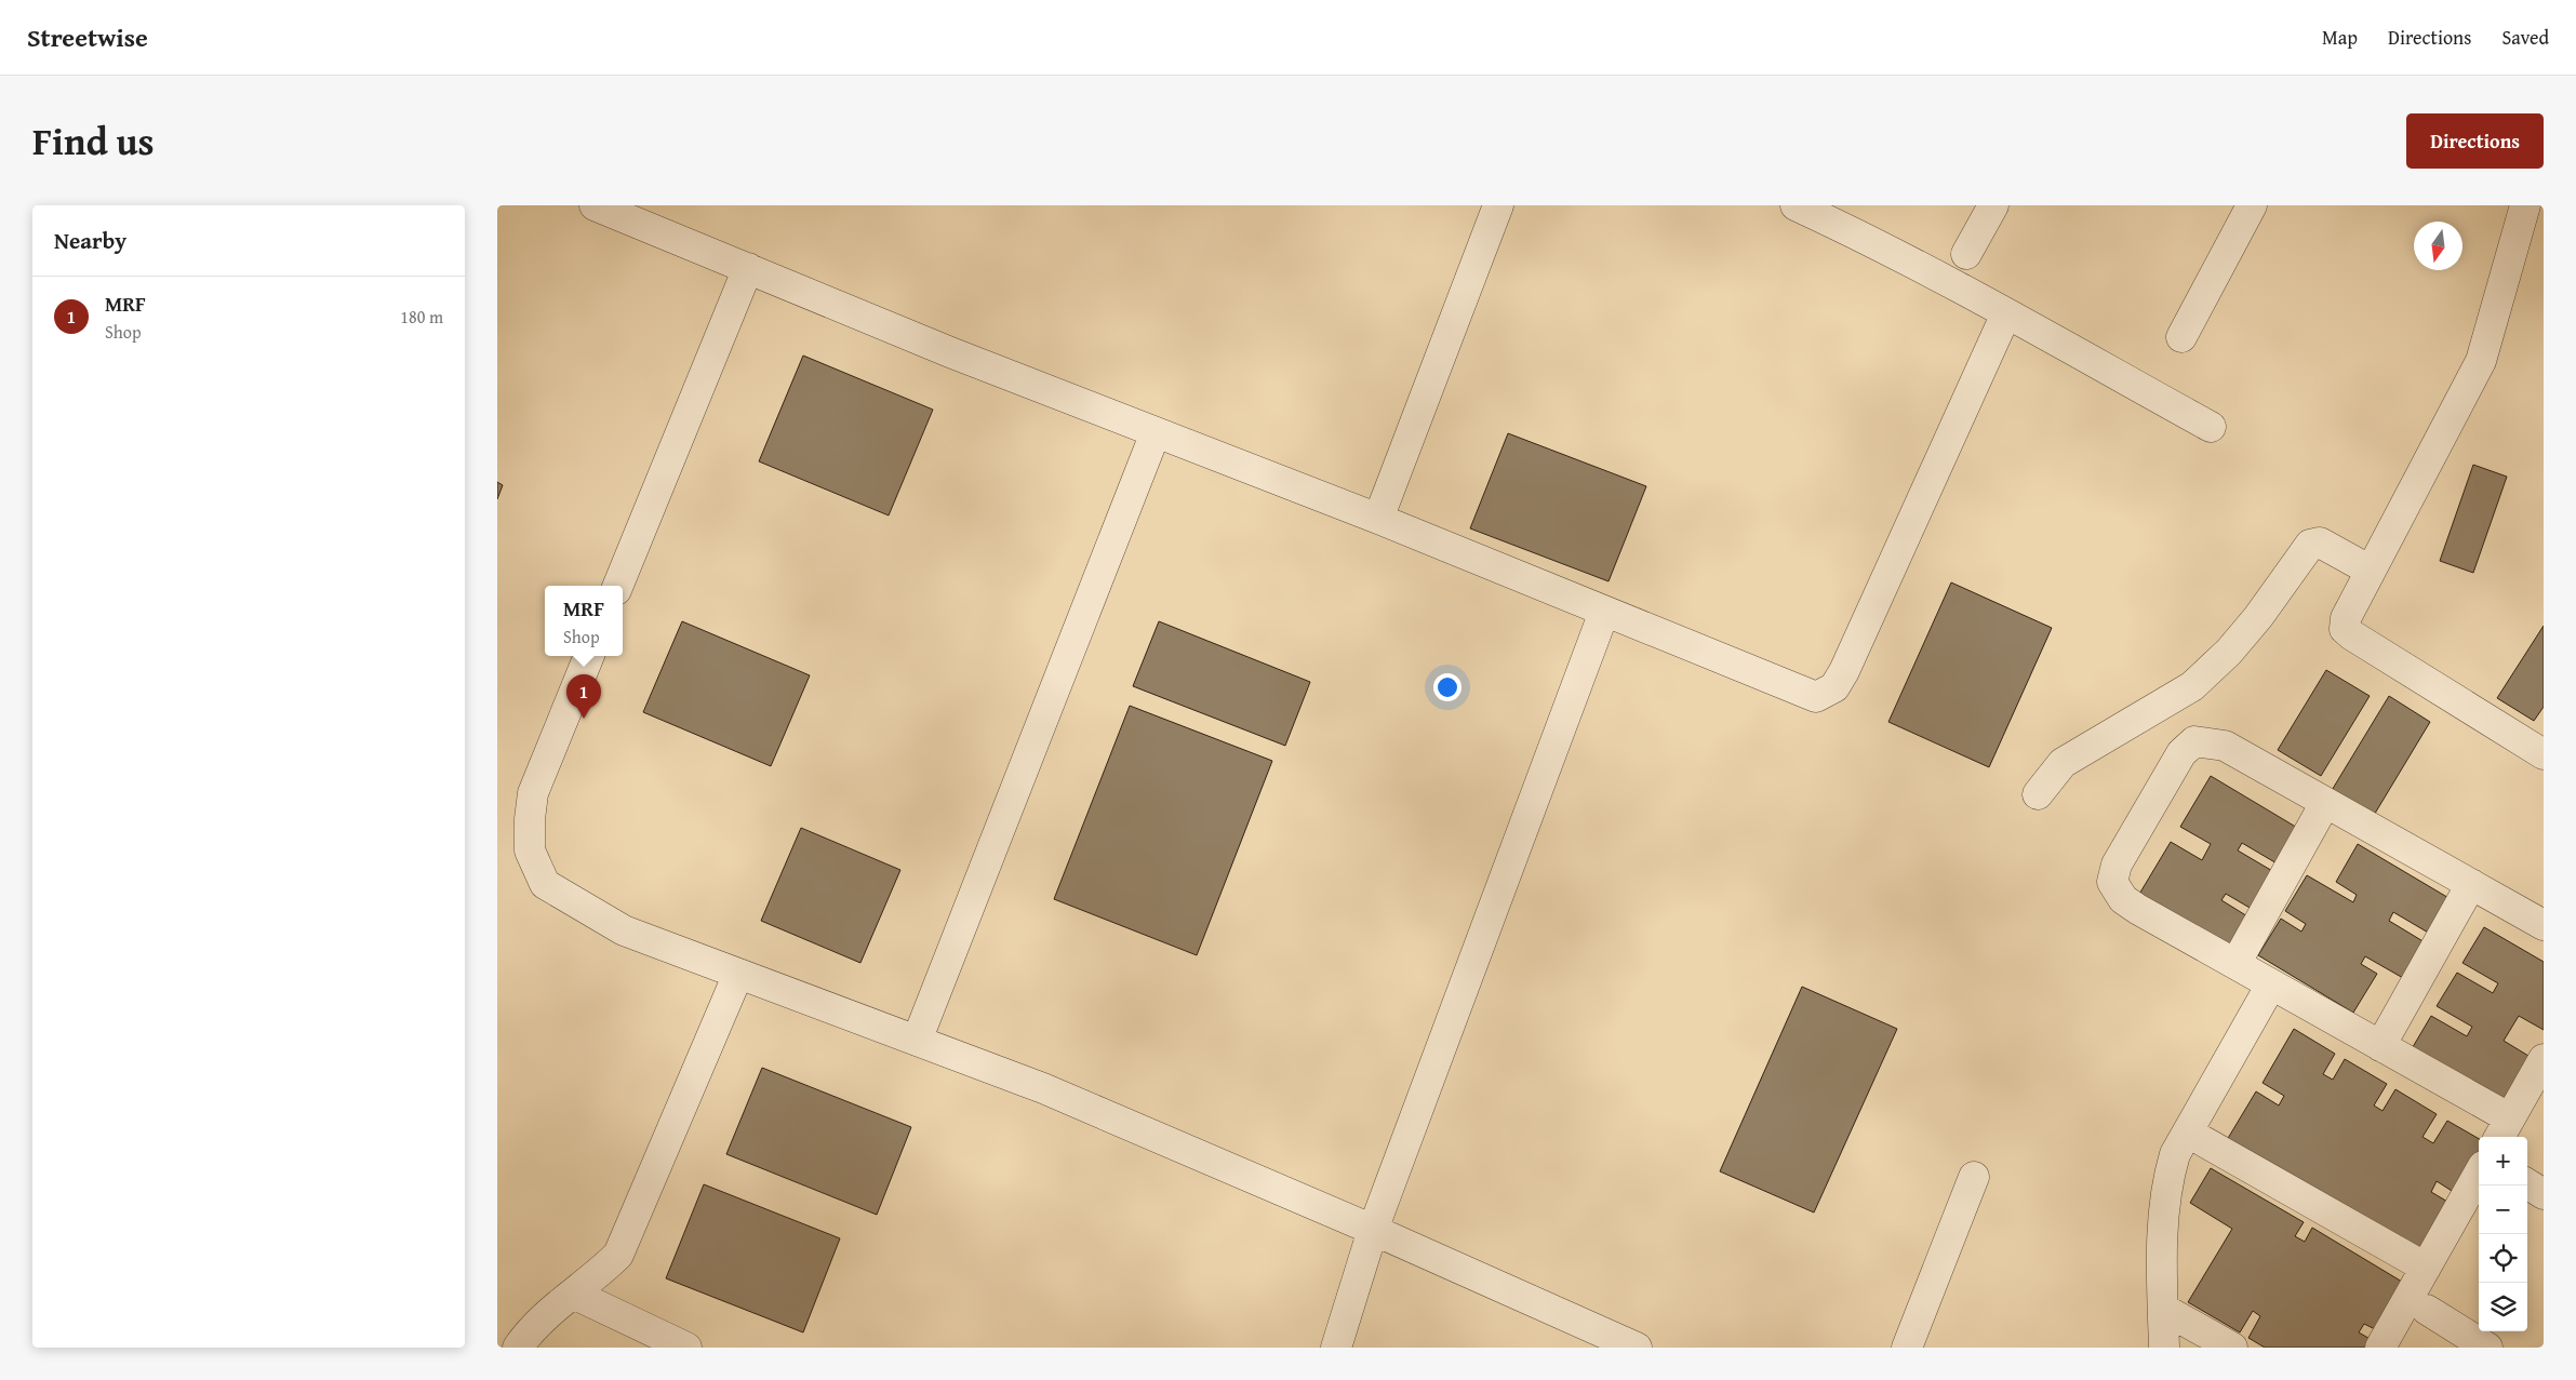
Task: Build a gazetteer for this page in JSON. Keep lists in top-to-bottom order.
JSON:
{
  "north": "bottom",
  "page": {
    "header": "Streetwise",
    "nav": ["Map", "Directions", "Saved"],
    "title": "Find us",
    "buttons": "Directions",
    "heading": "Nearby",
    "list": [
      {
        "mark": "1",
        "name": "MRF",
        "note": "Shop",
        "value": "180 m"
      }
    ],
    "popup": ["MRF", "Shop"],
    "pins": "1",
    "map_buttons": ["+", "−"]
  }
}
